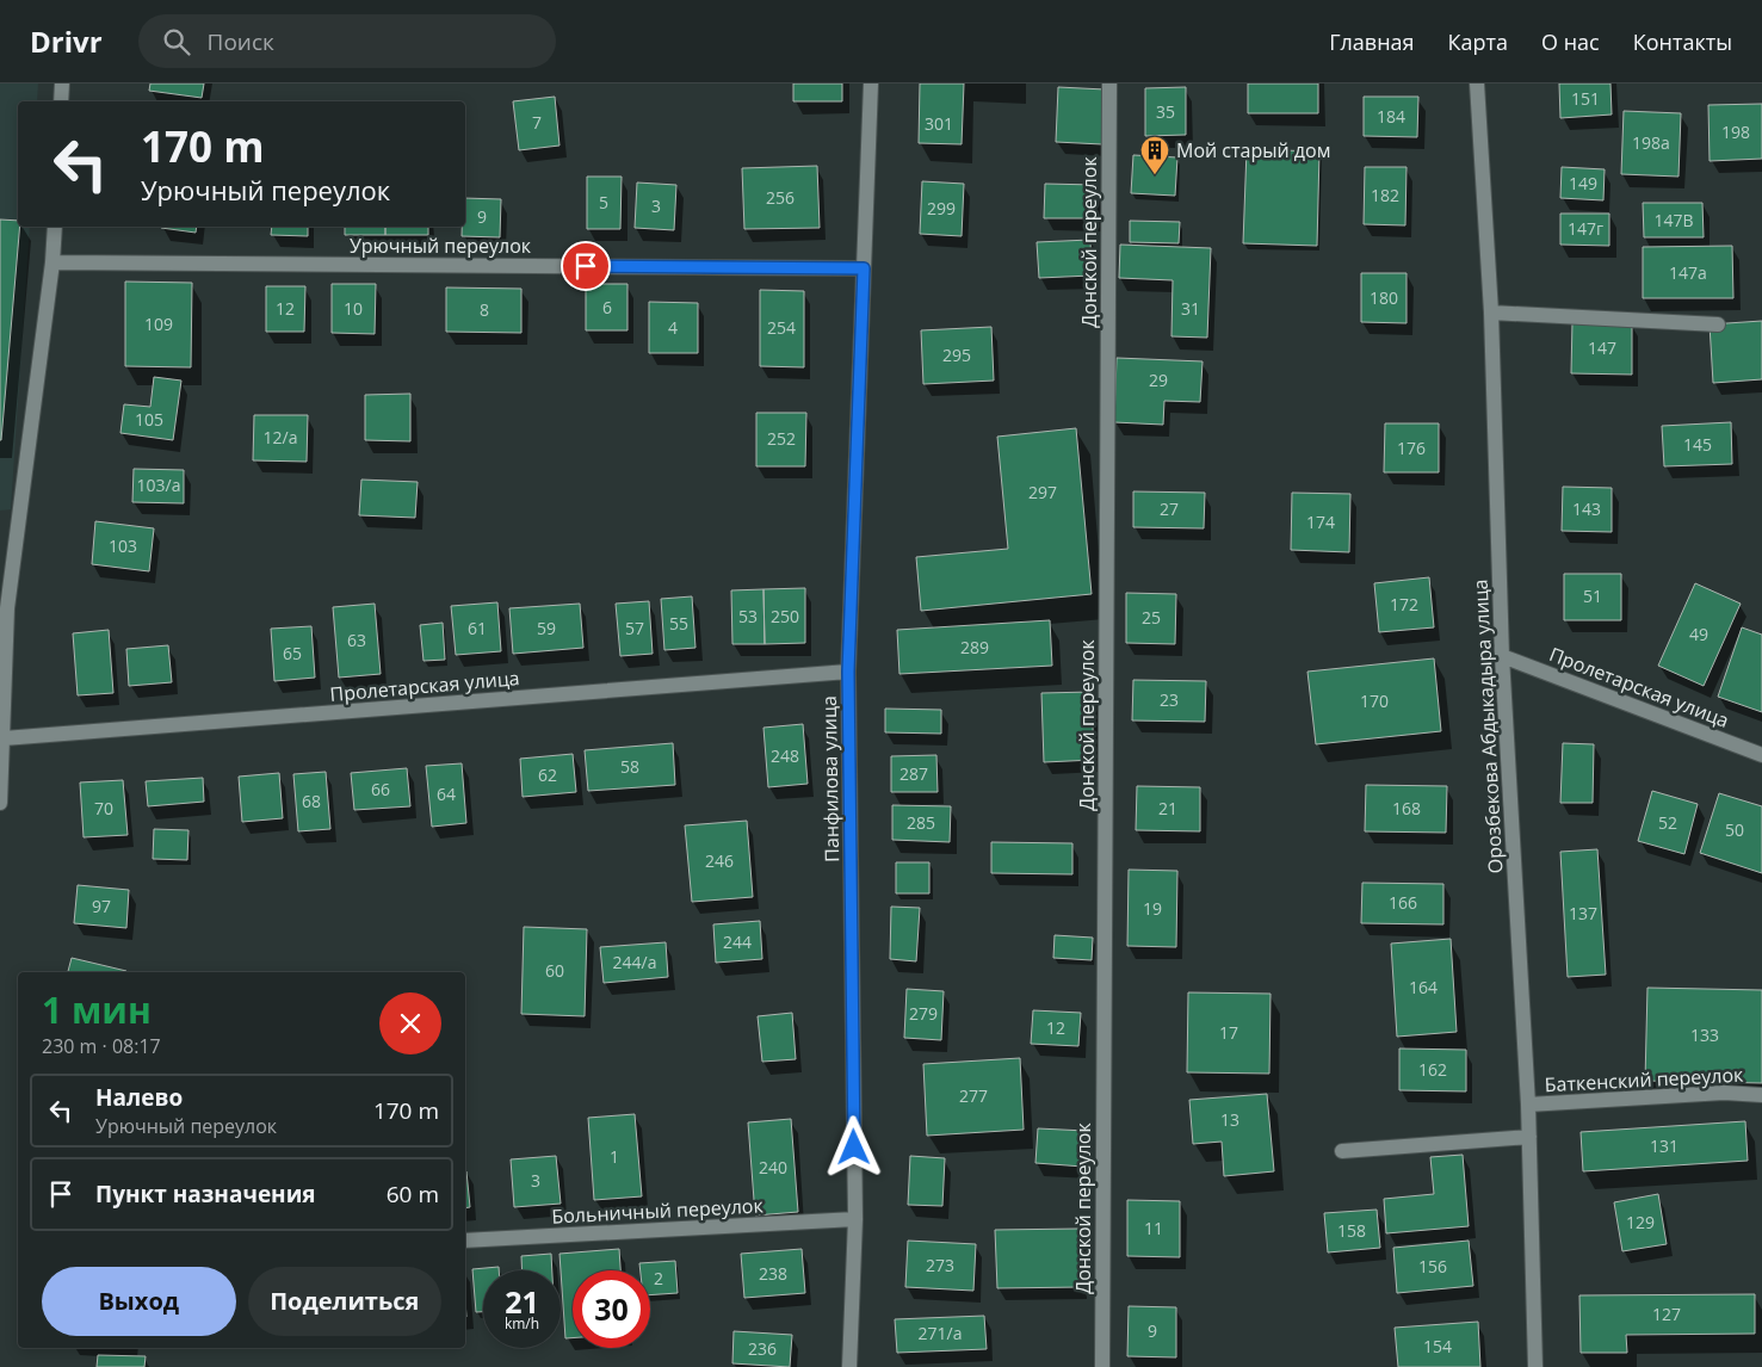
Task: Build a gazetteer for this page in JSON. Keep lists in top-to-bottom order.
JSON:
{
  "streets": {
    "street": [
      "Донской переулок",
      "Урючный переулок",
      "Пролетарская улица",
      "Орозбекова Абдыкадыра улица",
      "Панфилова улица",
      "Баткенский переулок",
      "Больничный переулок"
    ]
  },
  "crossings": [
    ["Урючный переулок", "Панфилова улица"],
    ["Пролетарская улица", "Орозбекова Абдыкадыра улица"],
    ["Пролетарская улица", "Панфилова улица"],
    ["Орозбекова Абдыкадыра улица", "Баткенский переулок"],
    ["Панфилова улица", "Больничный переулок"]
  ],
  "places": {
    "building": ["Мой старый дом"]
  },
  "house_numbers": [
    "151",
    "35",
    "184",
    "7",
    "301",
    "198",
    "198а",
    "149",
    "182",
    "256",
    "5",
    "3",
    "299",
    "9",
    "147В",
    "147г",
    "147а",
    "180",
    "6",
    "12",
    "10",
    "31",
    "8",
    "109",
    "4",
    "254",
    "147",
    "295",
    "29",
    "105",
    "12/а",
    "252",
    "145",
    "176",
    "103/а",
    "297",
    "27",
    "143",
    "174",
    "103",
    "51",
    "172",
    "53",
    "250",
    "25",
    "55",
    "61",
    "59",
    "57",
    "49",
    "63",
    "289",
    "65",
    "23",
    "170",
    "248",
    "58",
    "287",
    "62",
    "66",
    "64",
    "68",
    "70",
    "21",
    "168",
    "285",
    "52",
    "50",
    "246",
    "166",
    "97",
    "19",
    "137",
    "244",
    "244/а",
    "60",
    "164",
    "279",
    "12",
    "17",
    "133",
    "162",
    "277",
    "13",
    "131",
    "1",
    "240",
    "3",
    "129",
    "11",
    "158",
    "273",
    "156",
    "238",
    "2",
    "127",
    "9",
    "271/а",
    "154",
    "236"
  ],
  "page": {
    "header": "Drivr",
    "search": "Поиск",
    "nav": [
      "Главная",
      "Карта",
      "О нас",
      "Контакты"
    ],
    "turn": ["170 m", "Урючный переулок"],
    "heading": ["1 мин", "230 m · 08:17"],
    "list": [
      {
        "name": "Налево",
        "note": "Урючный переулок",
        "value": "170 m"
      },
      {
        "name": "Пункт назначения",
        "value": "60 m"
      }
    ],
    "buttons": ["Выход", "Поделиться"],
    "speed": "21 km/h",
    "limit": "30"
  }
}
